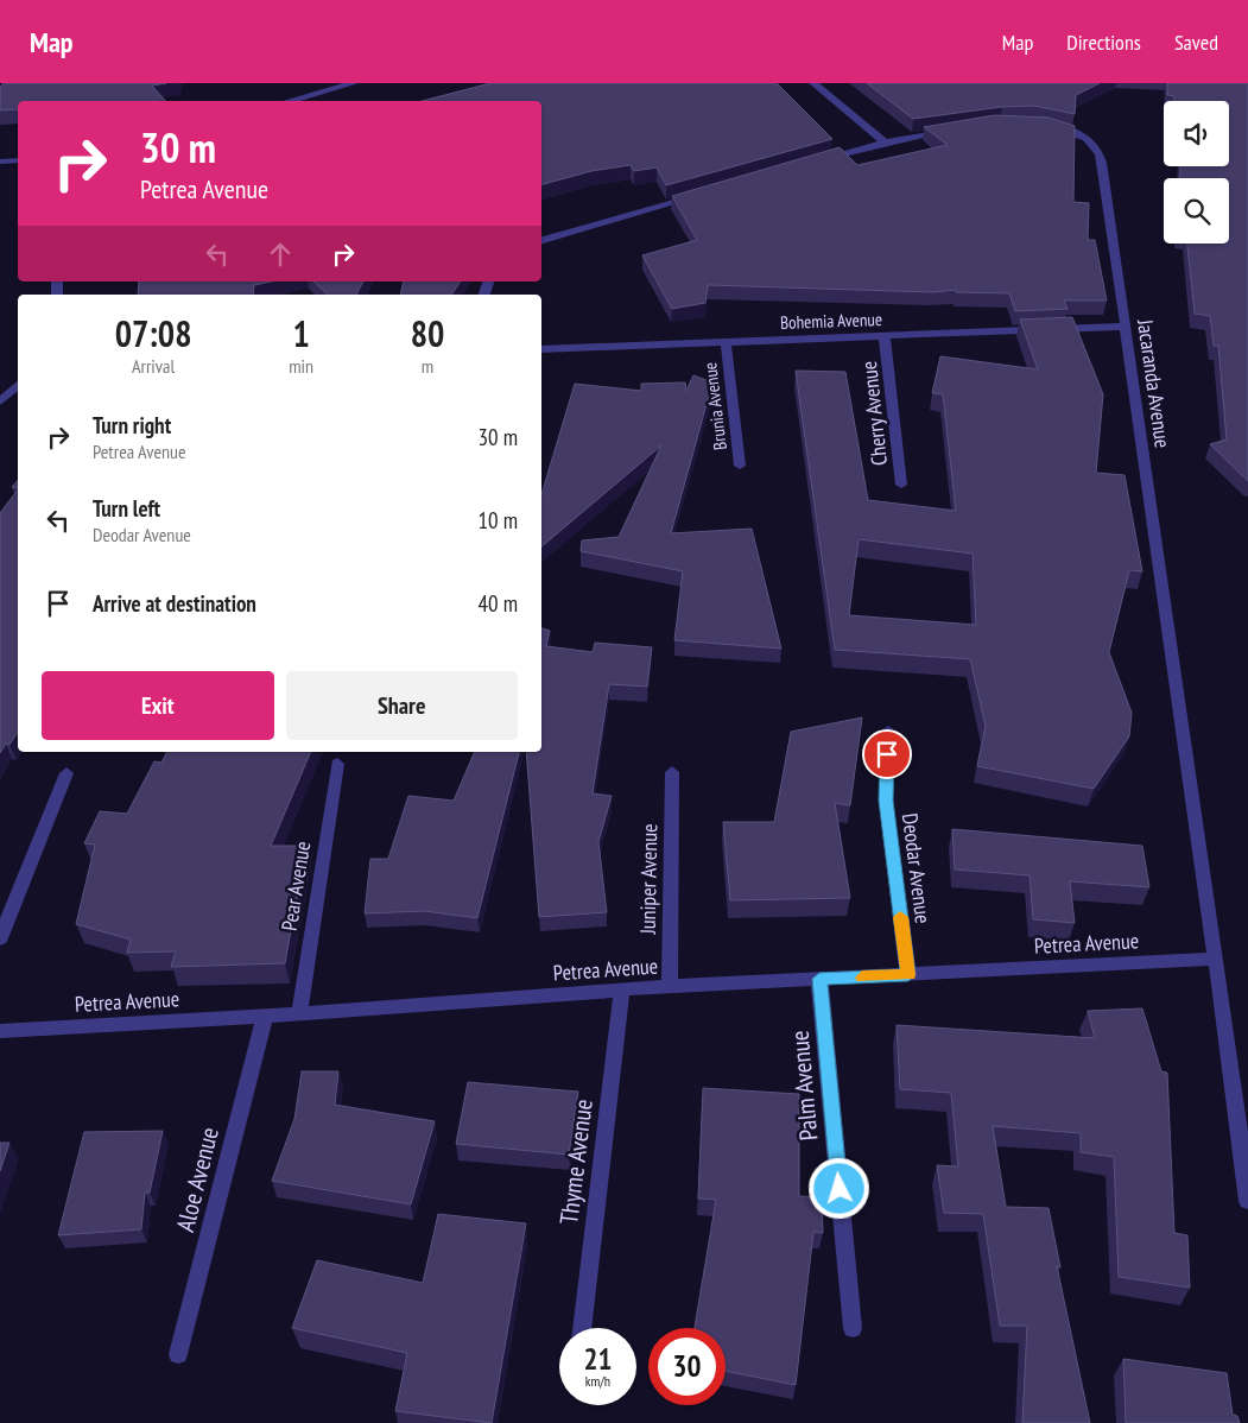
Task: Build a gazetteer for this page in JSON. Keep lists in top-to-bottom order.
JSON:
{
  "streets": {
    "street": [
      "Bohemia Avenue",
      "Jacaranda Avenue",
      "Brunia Avenue",
      "Cherry Avenue",
      "Deodar Avenue",
      "Juniper Avenue",
      "Pear Avenue",
      "Petrea Avenue",
      "Palm Avenue",
      "Thyme Avenue",
      "Aloe Avenue"
    ]
  },
  "crossings": [
    ["Bohemia Avenue", "Jacaranda Avenue"],
    ["Bohemia Avenue", "Brunia Avenue"],
    ["Bohemia Avenue", "Cherry Avenue"],
    ["Jacaranda Avenue", "Petrea Avenue"],
    ["Deodar Avenue", "Petrea Avenue"],
    ["Juniper Avenue", "Petrea Avenue"],
    ["Pear Avenue", "Petrea Avenue"],
    ["Petrea Avenue", "Palm Avenue"],
    ["Petrea Avenue", "Thyme Avenue"],
    ["Petrea Avenue", "Aloe Avenue"]
  ],
  "page": {
    "header": "Map",
    "nav": ["Map", "Directions", "Saved"],
    "turn": ["30 m", "Petrea Avenue"],
    "eta": [
      "07:08",
      "Arrival",
      "1",
      "min",
      "80",
      "m"
    ],
    "list": [
      {
        "name": "Turn right",
        "note": "Petrea Avenue",
        "value": "30 m"
      },
      {
        "name": "Turn left",
        "note": "Deodar Avenue",
        "value": "10 m"
      },
      {
        "name": "Arrive at destination",
        "value": "40 m"
      }
    ],
    "buttons": ["Exit", "Share"],
    "speed": "21 km/h",
    "limit": "30"
  }
}
